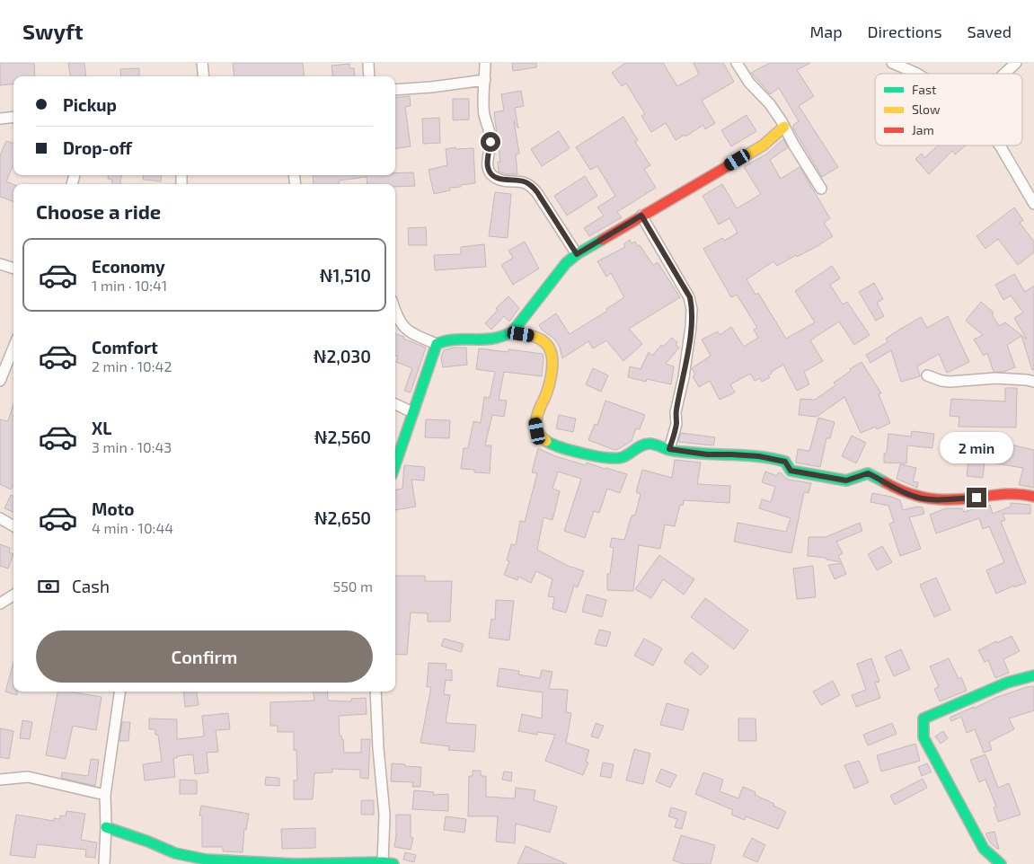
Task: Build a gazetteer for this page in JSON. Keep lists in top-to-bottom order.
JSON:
{
  "legend": ["Fast", "Slow", "Jam"],
  "page": {
    "header": "Swyft",
    "nav": ["Map", "Directions", "Saved"],
    "banner": ["Pickup", "Drop-off"],
    "heading": "Choose a ride",
    "list": [
      {
        "name": "Economy",
        "note": "1 min · 10:41",
        "value": "₦1,510"
      },
      {
        "name": "Comfort",
        "note": "2 min · 10:42",
        "value": "₦2,030"
      },
      {
        "name": "XL",
        "note": "3 min · 10:43",
        "value": "₦2,560"
      },
      {
        "name": "Moto",
        "note": "4 min · 10:44",
        "value": "₦2,650"
      }
    ],
    "bubble": "2 min",
    "pay": ["Cash", "550 m"],
    "buttons": "Confirm"
  }
}
